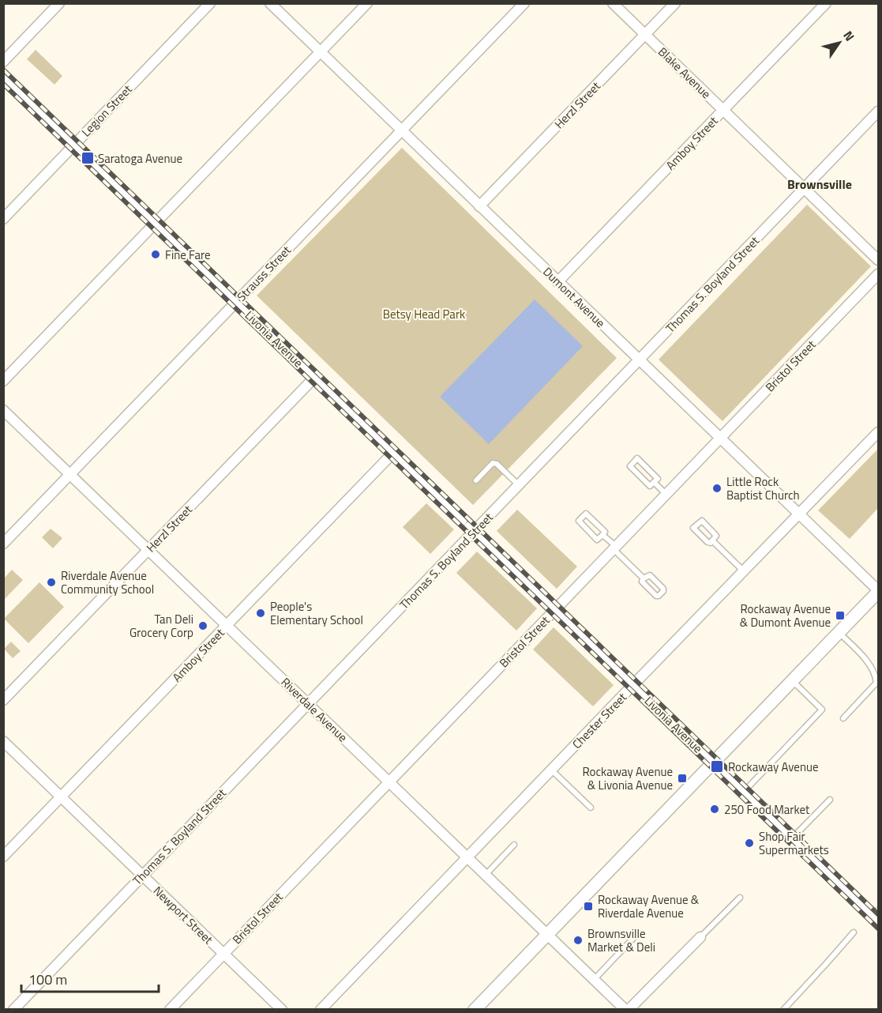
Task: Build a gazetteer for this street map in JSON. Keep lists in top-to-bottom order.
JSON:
{
  "streets": {
    "street": [
      "Blake Avenue",
      "Herzl Street",
      "Legion Street",
      "Amboy Street",
      "Strauss Street",
      "Thomas S. Boyland Street",
      "Dumont Avenue",
      "Livonia Avenue",
      "Bristol Street",
      "Riverdale Avenue",
      "Chester Street",
      "Newport Street"
    ]
  },
  "crossings": [
    ["Blake Avenue", "Herzl Street"],
    ["Blake Avenue", "Amboy Street"],
    ["Blake Avenue", "Thomas S. Boyland Street"],
    ["Herzl Street", "Dumont Avenue"],
    ["Herzl Street", "Livonia Avenue"],
    ["Herzl Street", "Riverdale Avenue"],
    ["Legion Street", "Livonia Avenue"],
    ["Amboy Street", "Dumont Avenue"],
    ["Amboy Street", "Livonia Avenue"],
    ["Amboy Street", "Riverdale Avenue"],
    ["Amboy Street", "Newport Street"],
    ["Strauss Street", "Dumont Avenue"],
    ["Strauss Street", "Livonia Avenue"],
    ["Strauss Street", "Riverdale Avenue"],
    ["Thomas S. Boyland Street", "Dumont Avenue"],
    ["Thomas S. Boyland Street", "Livonia Avenue"],
    ["Thomas S. Boyland Street", "Riverdale Avenue"],
    ["Thomas S. Boyland Street", "Newport Street"],
    ["Dumont Avenue", "Bristol Street"],
    ["Dumont Avenue", "Chester Street"],
    ["Livonia Avenue", "Bristol Street"],
    ["Livonia Avenue", "Chester Street"],
    ["Bristol Street", "Riverdale Avenue"],
    ["Bristol Street", "Newport Street"],
    ["Riverdale Avenue", "Chester Street"]
  ],
  "districts": ["Brownsville"],
  "parks": ["Betsy Head Park"],
  "places": {
    "transit": [
      "Saratoga Avenue",
      "Rockaway Avenue & Dumont Avenue",
      "Rockaway Avenue",
      "Rockaway Avenue & Livonia Avenue",
      "Rockaway Avenue & Riverdale Avenue"
    ],
    "other": [
      "Fine Fare",
      "Little Rock Baptist Church",
      "Riverdale Avenue Community School",
      "People's Elementary School",
      "Tan Deli Grocery Corp",
      "250 Food Market",
      "Shop Fair Supermarkets",
      "Brownsville Market & Deli"
    ]
  },
  "scale_bar": "100 m",
  "north": "top right"
}
